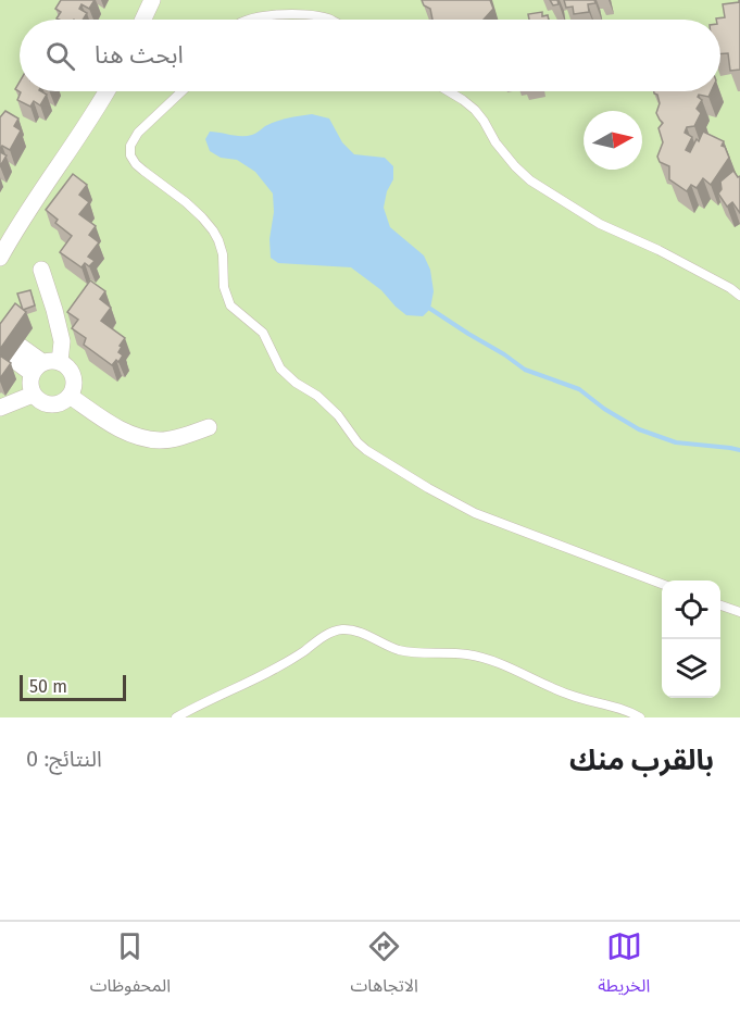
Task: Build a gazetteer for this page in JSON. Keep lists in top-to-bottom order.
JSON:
{
  "scale_bar": "50 m",
  "north": "right",
  "page": {
    "search": "ابحث هنا",
    "scale": "50 m",
    "heading": ["بالقرب منك", "النتائج: 0"],
    "nav": ["الخريطة", "الاتجاهات", "المحفوظات"]
  }
}
